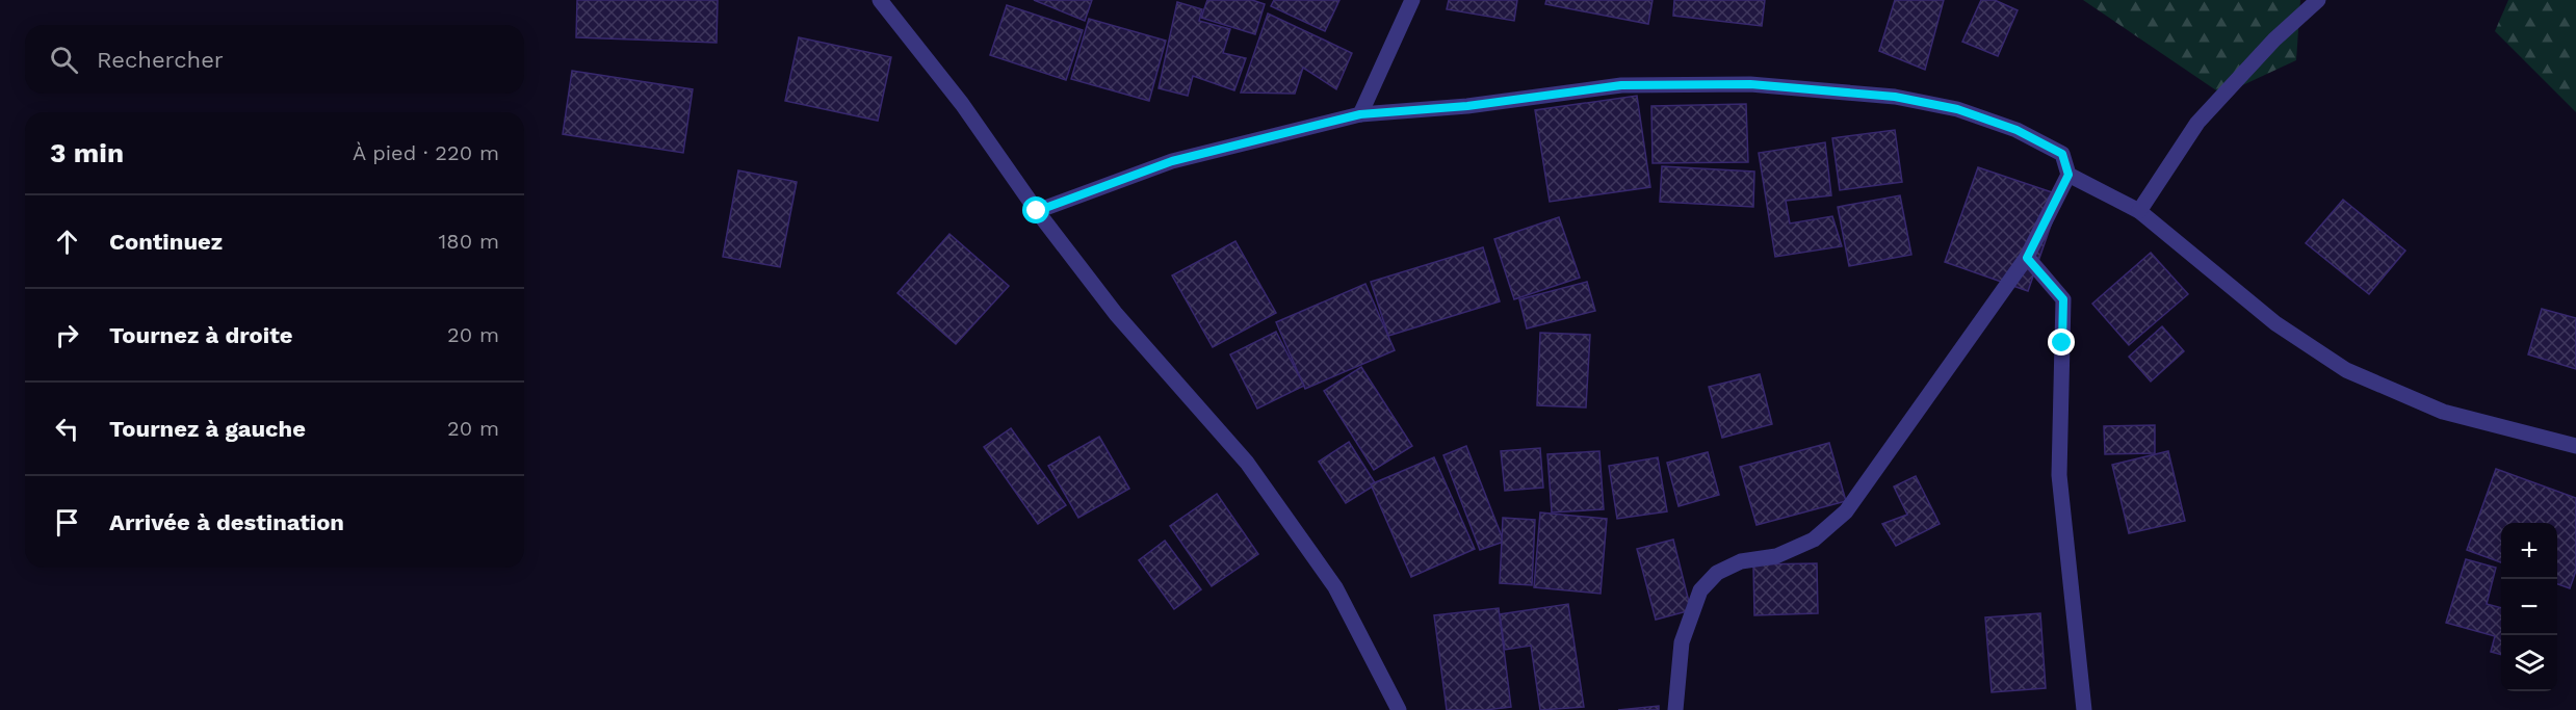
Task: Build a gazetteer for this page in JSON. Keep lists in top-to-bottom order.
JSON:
{
  "page": {
    "search": "Rechercher",
    "heading": ["3 min", "À pied · 220 m"],
    "list": [
      ["Continuez", "180 m"],
      ["Tournez à droite", "20 m"],
      ["Tournez à gauche", "20 m"],
      "Arrivée à destination"
    ],
    "map_buttons": ["+", "−"]
  }
}
